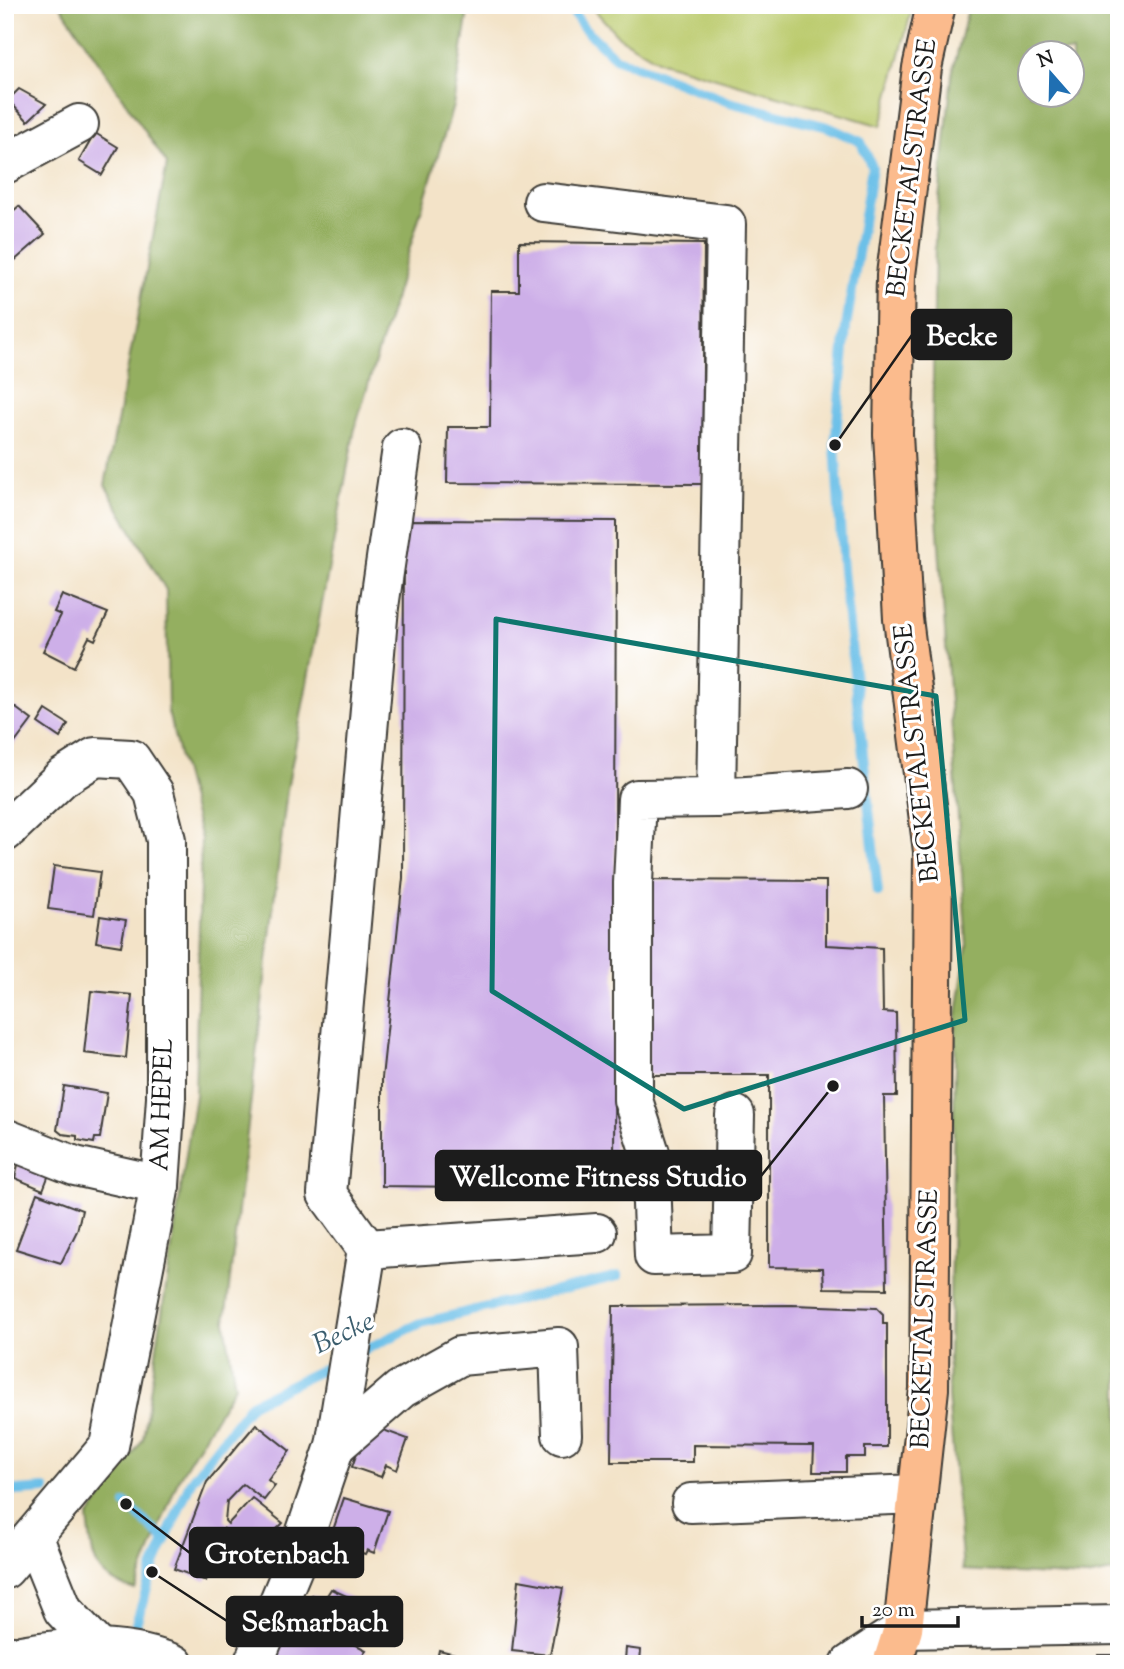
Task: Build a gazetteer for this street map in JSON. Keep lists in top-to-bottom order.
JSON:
{
  "streets": {
    "main road": ["BECKETALSTRASSE"],
    "street": ["AM HEPEL"]
  },
  "water": ["Becke"],
  "places": [
    "Becke",
    "Wellcome Fitness Studio",
    "Grotenbach",
    "Seßmarbach"
  ],
  "scale_bar": "20 m",
  "north": "top"
}
